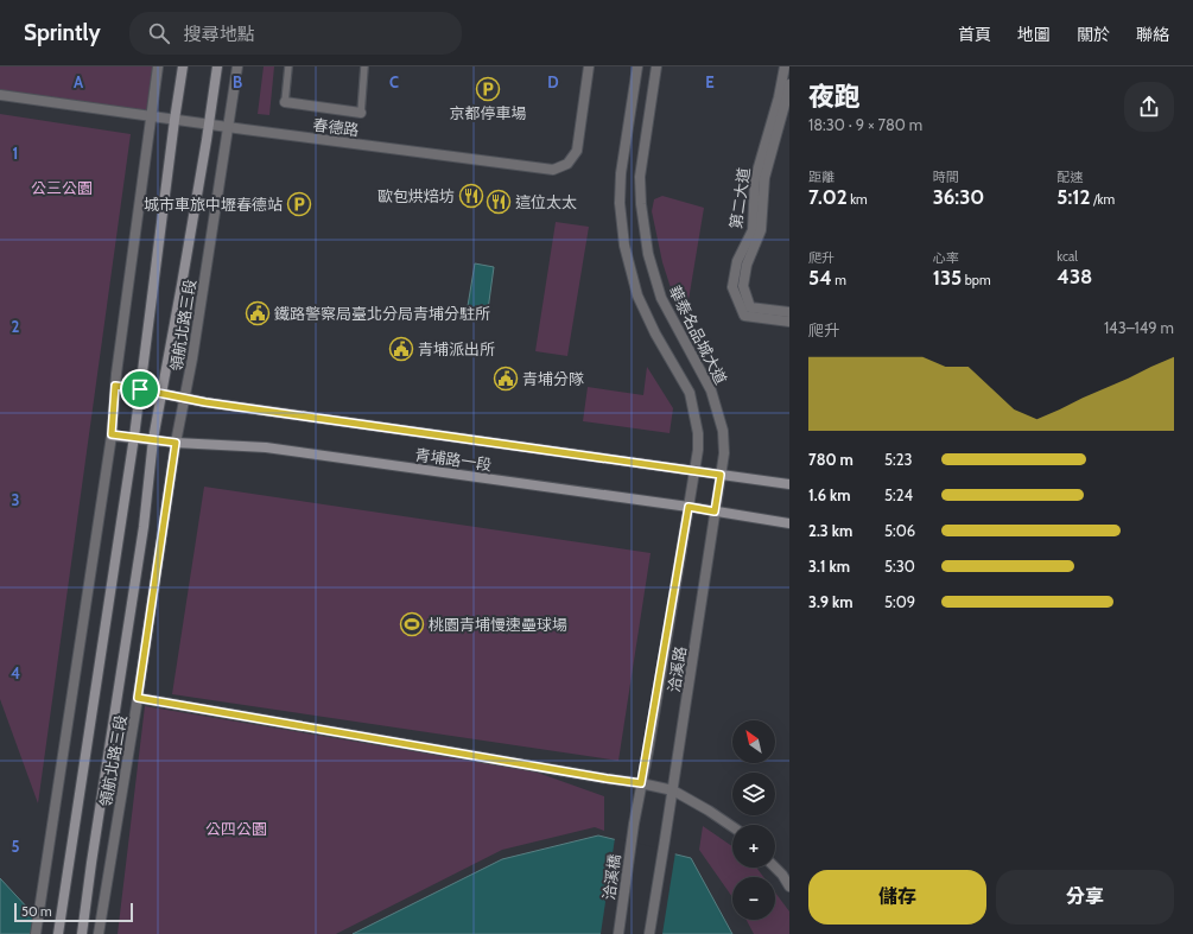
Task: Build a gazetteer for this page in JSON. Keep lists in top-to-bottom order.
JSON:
{
  "streets": {
    "main road": ["領航北路三段", "青埔路一段"],
    "street": [
      "春德路",
      "第二大道",
      "華泰名品城大道",
      "洽溪路",
      "洽溪橋"
    ]
  },
  "crossings": [
    ["春德路", "領航北路三段"],
    ["領航北路三段", "青埔路一段"],
    ["華泰名品城大道", "青埔路一段"],
    ["華泰名品城大道", "洽溪路"],
    ["青埔路一段", "洽溪路"],
    ["洽溪路", "洽溪橋"]
  ],
  "parks": ["公三公園", "公四公園"],
  "places": {
    "parking": ["京都停車場", "城市車旅中壢春德站"],
    "restaurant": ["歐包烘焙坊", "這位太太"],
    "public building": ["鐵路警察局臺北分局青埔分駐所", "青埔派出所", "青埔分隊"],
    "sports": ["桃園青埔慢速壘球場"]
  },
  "scale_bar": "50 m",
  "north": "top left",
  "page": {
    "header": "Sprintly",
    "search": "搜尋地點",
    "nav": [
      "首頁",
      "地圖",
      "關於",
      "聯絡"
    ],
    "heading": ["夜跑", "18:30 · 9 × 780 m"],
    "stats": [
      ["距離", "7.02 km"],
      ["時間", "36:30"],
      ["配速", "5:12 /km"],
      ["爬升", "54 m"],
      ["心率", "135 bpm"],
      ["kcal", "438"]
    ],
    "chart": ["爬升", "143–149 m"],
    "list": [
      {
        "name": "780 m",
        "note": "5:23"
      },
      {
        "name": "1.6 km",
        "note": "5:24"
      },
      {
        "name": "2.3 km",
        "note": "5:06"
      },
      {
        "name": "3.1 km",
        "note": "5:30"
      },
      {
        "name": "3.9 km",
        "note": "5:09"
      }
    ],
    "map_buttons": ["+", "−"],
    "buttons": ["儲存", "分享"],
    "scale": "50 m"
  },
  "grid": {
    "columns": [
      "A",
      "B",
      "C",
      "D",
      "E"
    ],
    "rows": [
      "1",
      "2",
      "3",
      "4",
      "5"
    ]
  }
}
